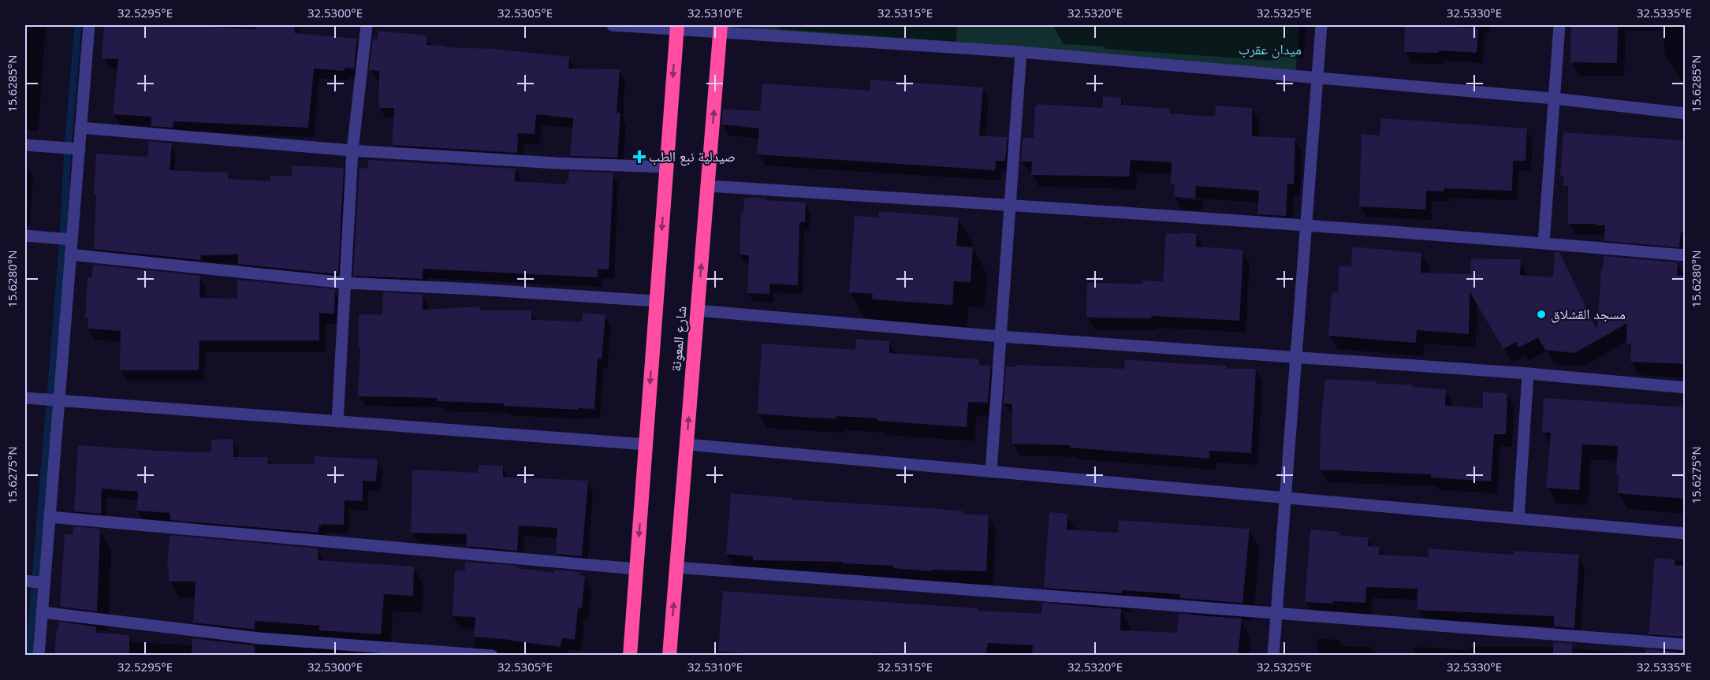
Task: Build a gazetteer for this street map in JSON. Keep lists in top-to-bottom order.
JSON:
{
  "streets": {
    "highway": ["شارع المعونة"]
  },
  "parks": ["ميدان عقرب"],
  "places": {
    "health": ["صيدلية نبع الطب"],
    "other": ["مسجد القشلاق"]
  },
  "coordinates": [
    "32.5295°E",
    "32.5300°E",
    "32.5305°E",
    "32.5310°E",
    "32.5315°E",
    "32.5320°E",
    "32.5325°E",
    "32.5330°E",
    "32.5335°E",
    "15.6285°N",
    "15.6280°N",
    "15.6275°N"
  ]
}
